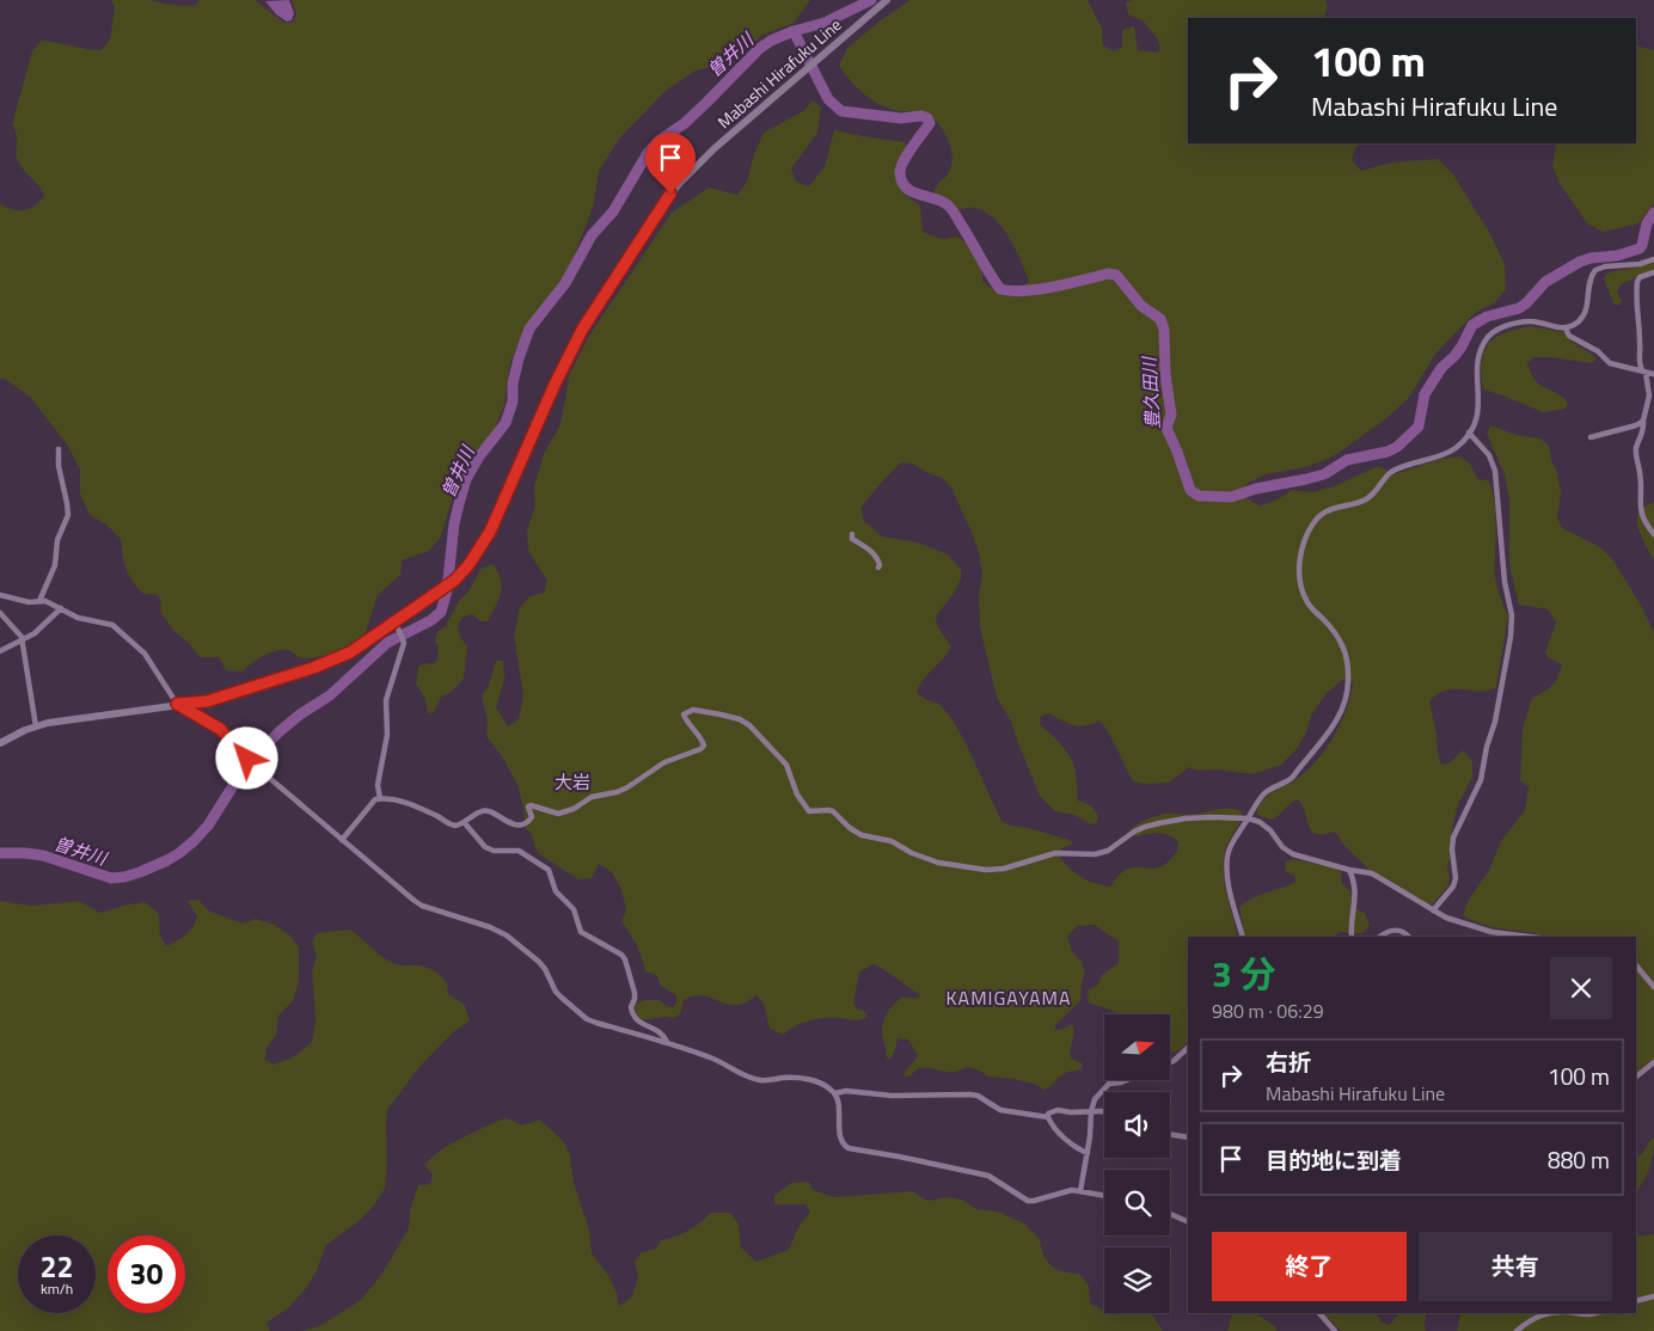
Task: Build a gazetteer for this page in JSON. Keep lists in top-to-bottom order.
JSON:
{
  "streets": {
    "main road": ["Mabashi Hirafuku Line"]
  },
  "districts": ["大岩", "KAMIGAYAMA"],
  "water": ["曽井川", "豊久田川"],
  "north": "right",
  "page": {
    "turn": ["100 m", "Mabashi Hirafuku Line"],
    "heading": ["3 分", "980 m · 06:29"],
    "list": [
      {
        "name": "右折",
        "note": "Mabashi Hirafuku Line",
        "value": "100 m"
      },
      {
        "name": "目的地に到着",
        "value": "880 m"
      }
    ],
    "buttons": ["終了", "共有"],
    "speed": "22 km/h",
    "limit": "30"
  }
}
